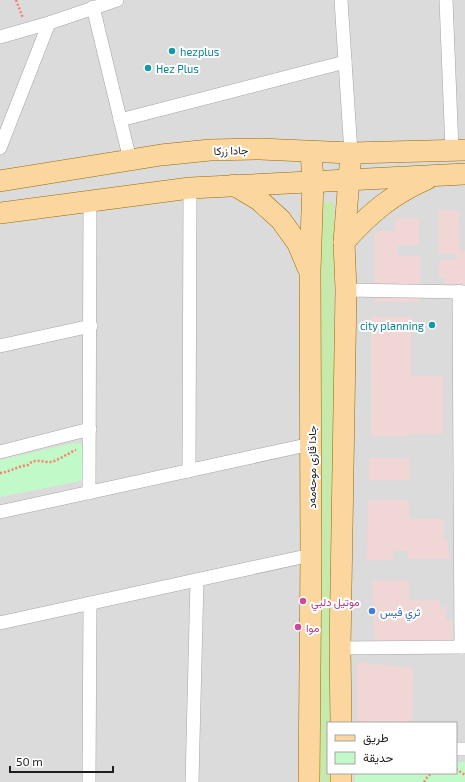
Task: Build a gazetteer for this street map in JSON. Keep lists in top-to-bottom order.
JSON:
{
  "streets": {
    "main road": ["جادا زرکا", "جادا قازی موحەمەد"]
  },
  "crossings": [
    ["جادا زرکا", "جادا قازی موحەمەد"]
  ],
  "places": [
    "hezplus",
    "Hez Plus",
    "city planning",
    "موتيل دلبي",
    "ثري فيس",
    "موا"
  ],
  "legend": ["طريق", "حديقة"],
  "scale_bar": "50 m"
}
